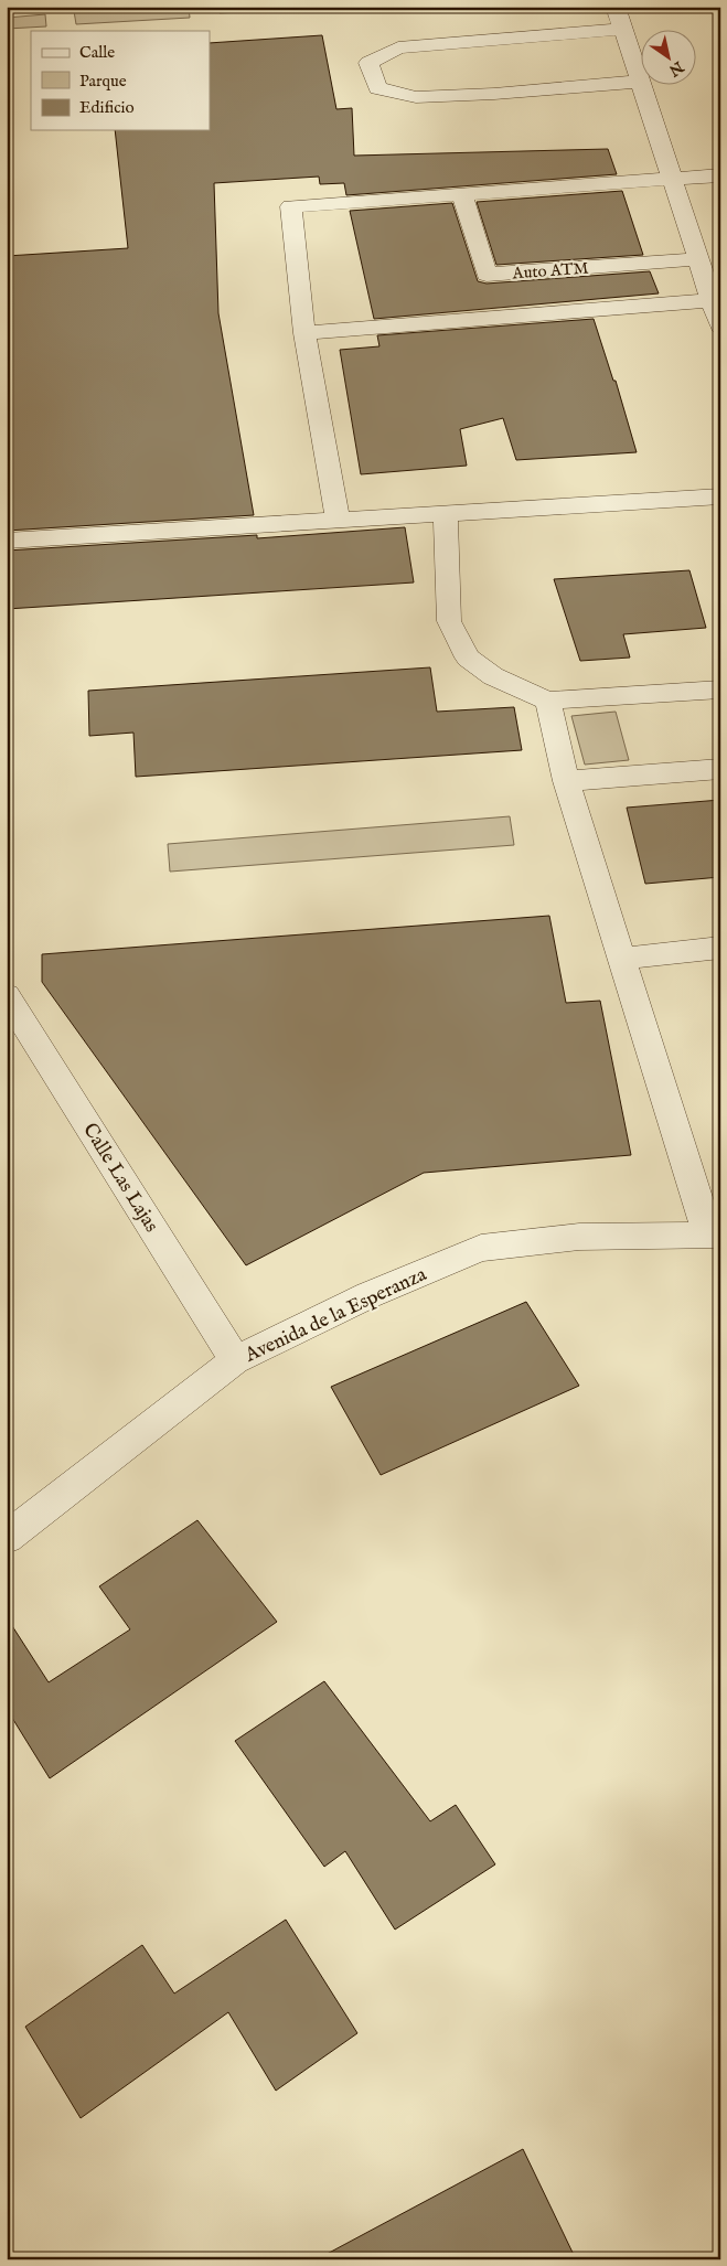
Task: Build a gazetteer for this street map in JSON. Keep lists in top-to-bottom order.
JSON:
{
  "streets": {
    "street": ["Auto ATM", "Calle Las Lajas", "Avenida de la Esperanza"]
  },
  "crossings": [
    ["Calle Las Lajas", "Avenida de la Esperanza"]
  ],
  "legend": ["Calle", "Parque", "Edificio"],
  "north": "bottom right"
}
